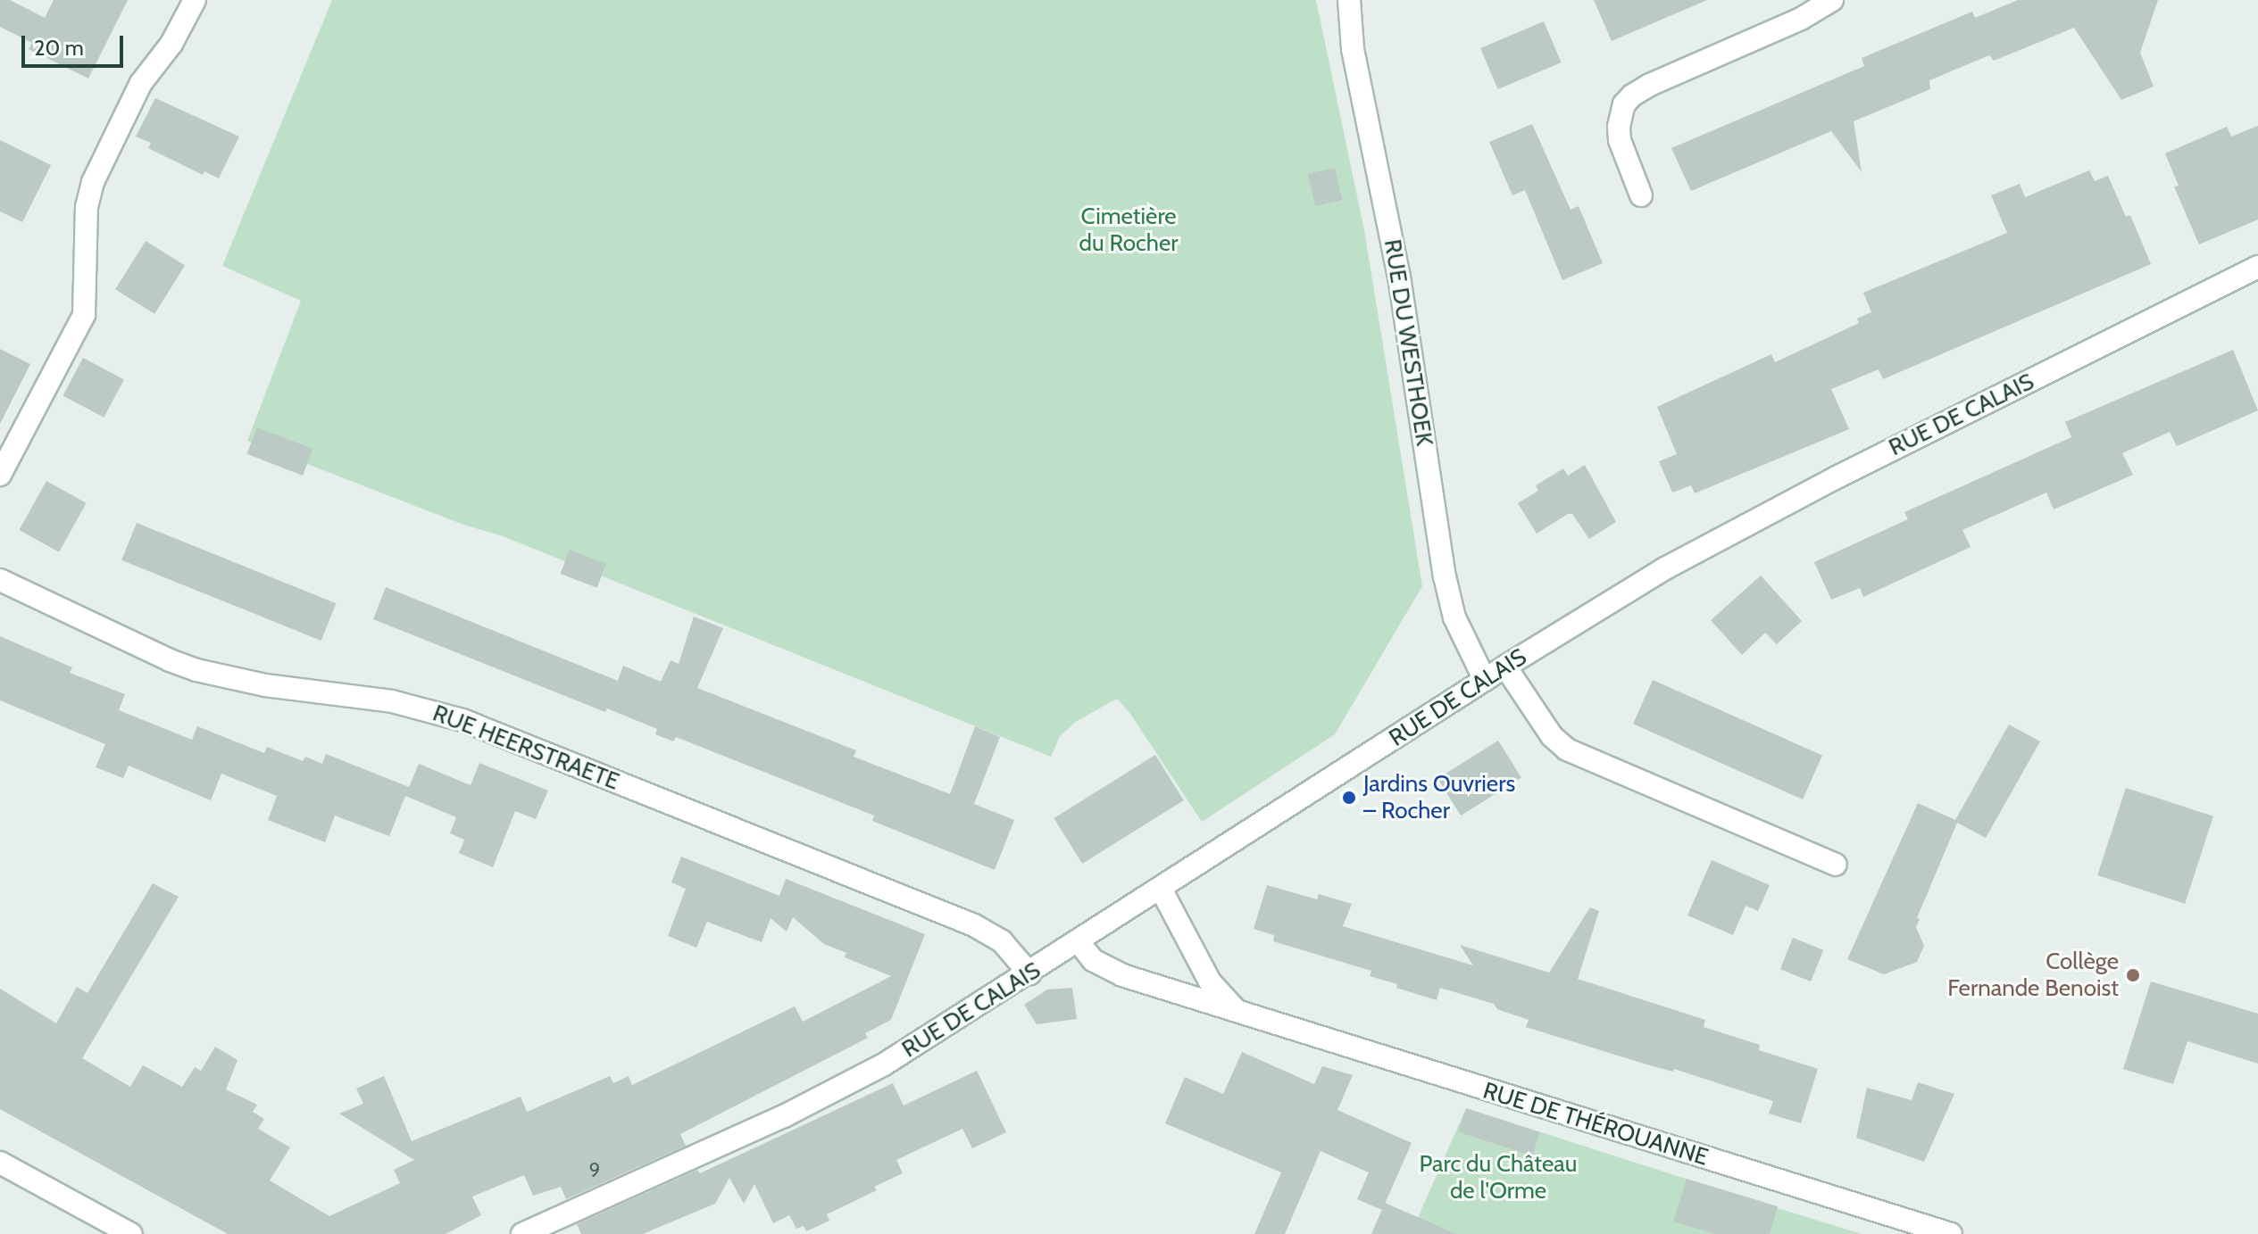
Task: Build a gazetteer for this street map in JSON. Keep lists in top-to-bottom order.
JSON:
{
  "streets": {
    "street": [
      "RUE DU WESTHOEK",
      "RUE DE CALAIS",
      "RUE HEERSTRAETE",
      "RUE DE THÉROUANNE"
    ]
  },
  "crossings": [
    ["RUE DU WESTHOEK", "RUE DE CALAIS"],
    ["RUE DE CALAIS", "RUE HEERSTRAETE"],
    ["RUE DE CALAIS", "RUE DE THÉROUANNE"]
  ],
  "parks": ["Cimetière du Rocher", "Parc du Château de l'Orme"],
  "places": ["Jardins Ouvriers – Rocher", "Collège Fernande Benoist"],
  "house_numbers": ["9"],
  "scale_bar": "20 m"
}
